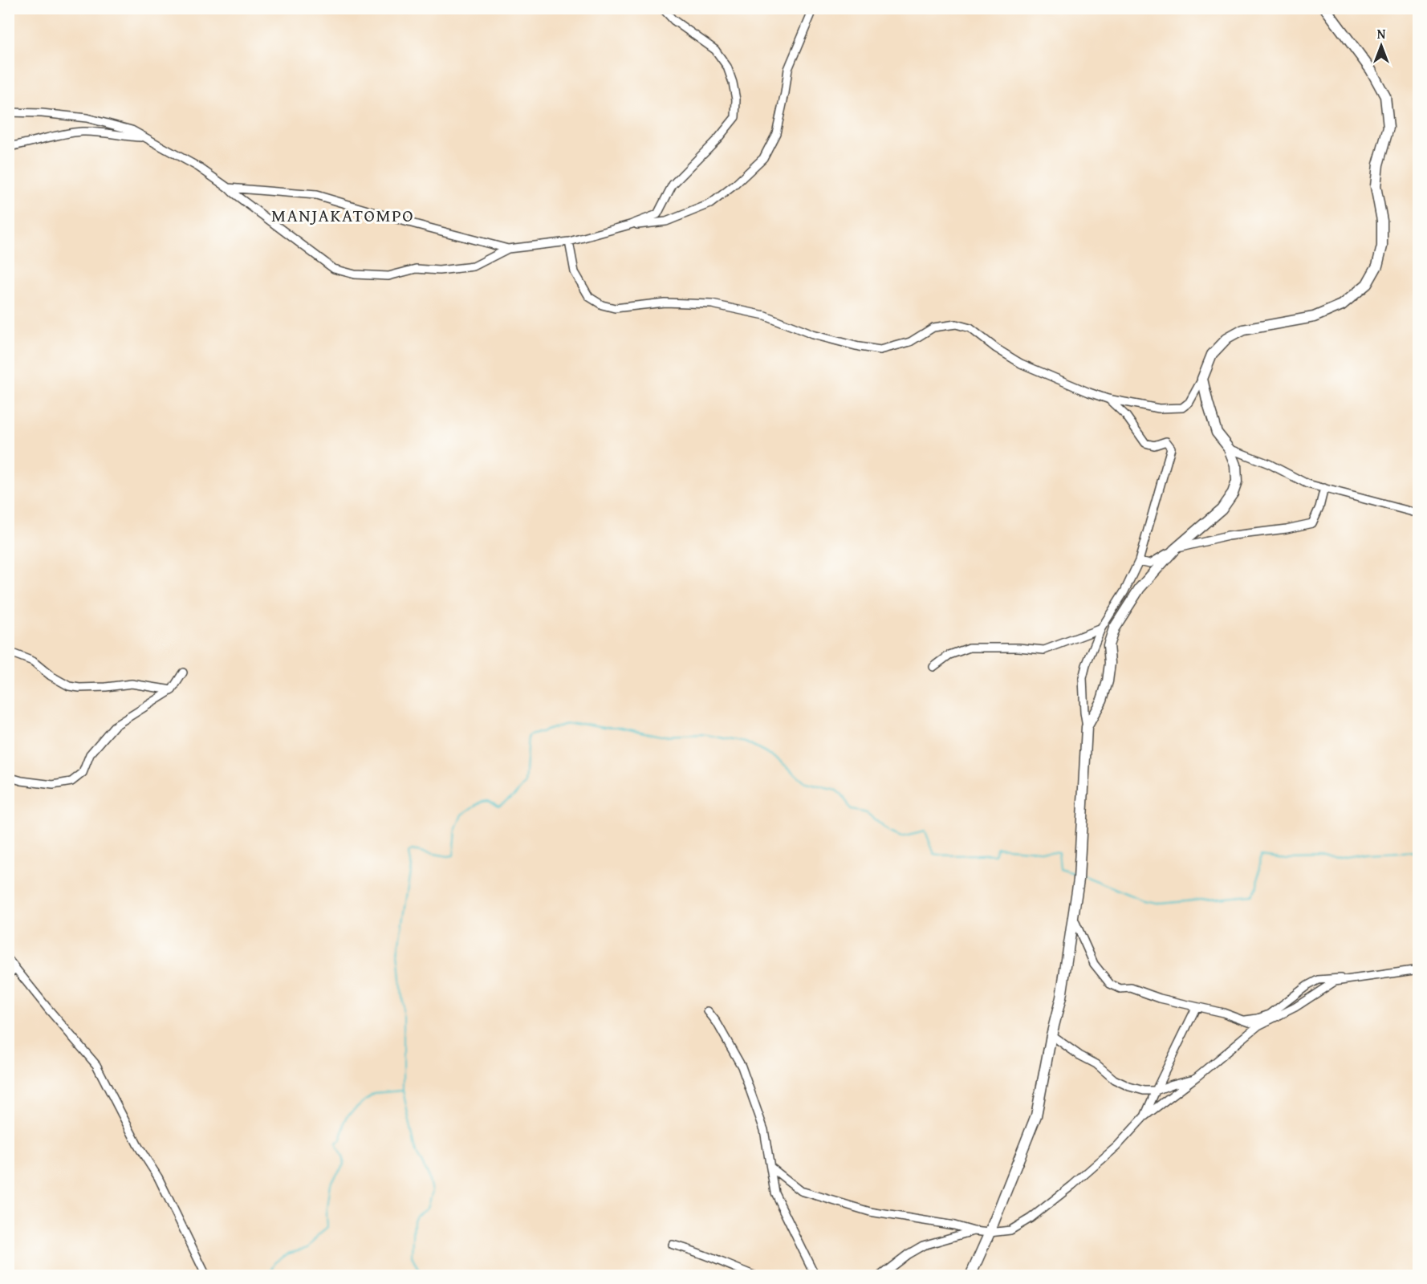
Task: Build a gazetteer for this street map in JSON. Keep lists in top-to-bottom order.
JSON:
{
  "districts": ["MANJAKATOMPO"],
  "north": "top"
}
